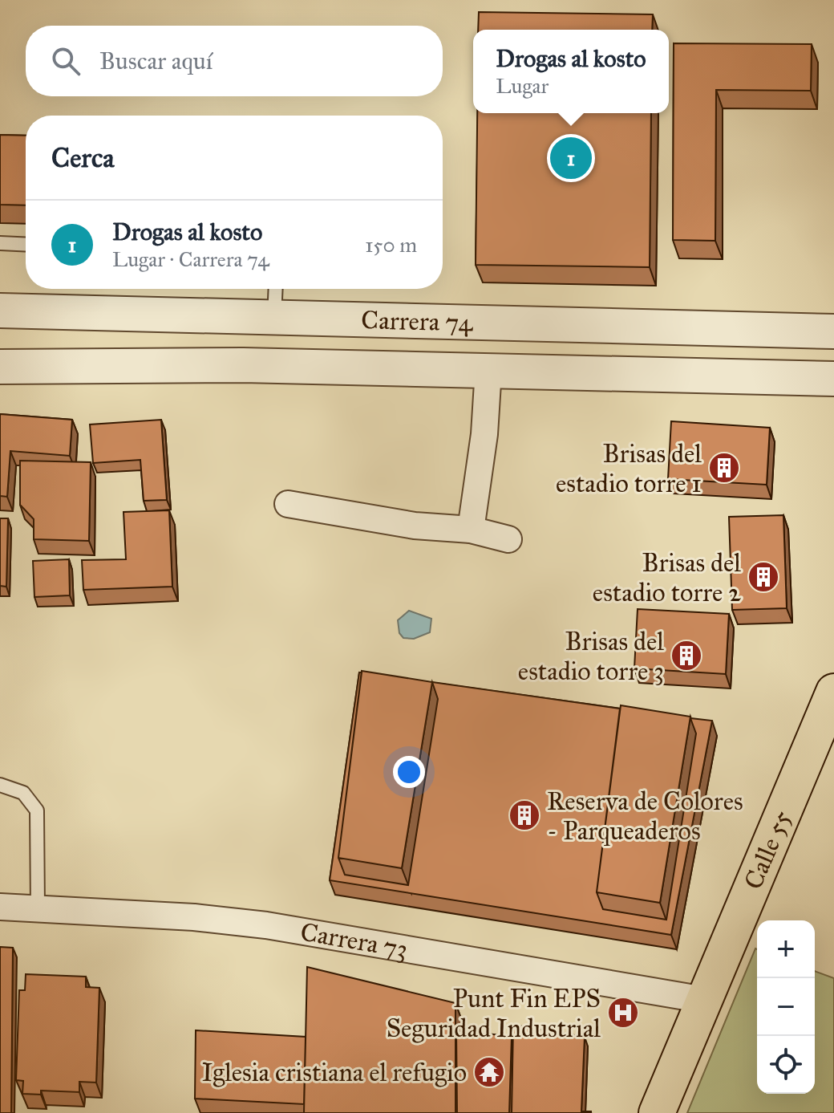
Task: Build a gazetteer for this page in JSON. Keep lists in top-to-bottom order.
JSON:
{
  "streets": {
    "highway": ["Calle 55"],
    "street": ["Carrera 74", "Carrera 73"]
  },
  "crossings": [
    ["Calle 55", "Carrera 73"]
  ],
  "places": {
    "building": [
      "Brisas del estadio torre 1",
      "Brisas del estadio torre 2",
      "Brisas del estadio torre 3",
      "Reserva de Colores - Parqueaderos"
    ],
    "hospital": ["Punt Fin EPS Seguridad Industrial"],
    "temple": ["Iglesia cristiana el refugio"]
  },
  "page": {
    "search": "Buscar aquí",
    "popup": ["Drogas al kosto", "Lugar"],
    "heading": "Cerca",
    "pins": "1",
    "list": [
      {
        "mark": "1",
        "name": "Drogas al kosto",
        "note": "Lugar · Carrera 74",
        "value": "150 m"
      }
    ],
    "map_buttons": ["+", "−"]
  }
}
